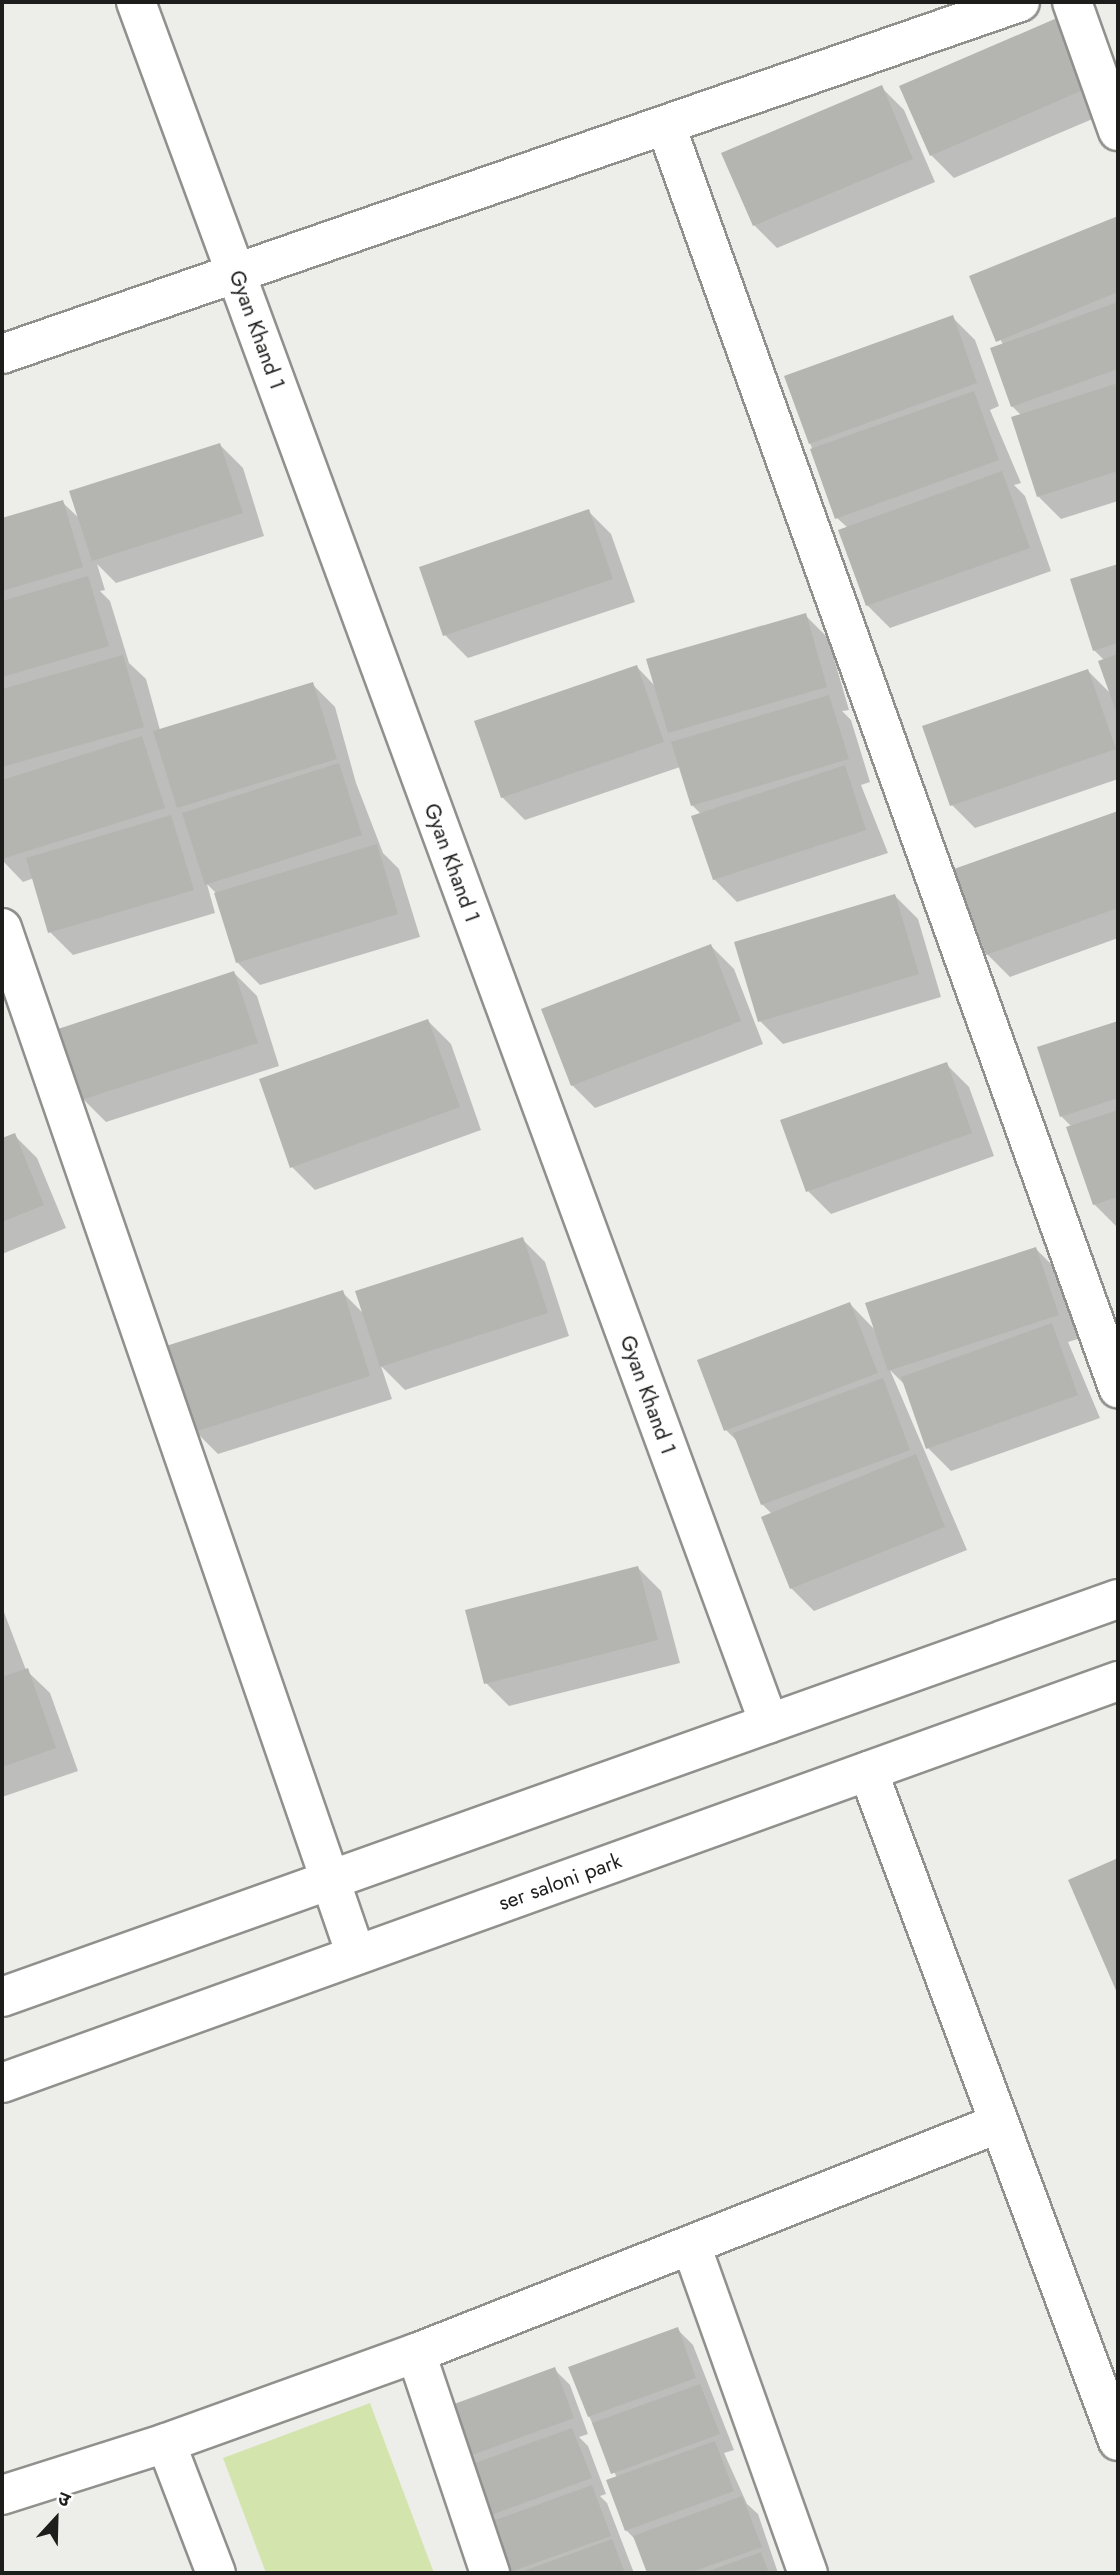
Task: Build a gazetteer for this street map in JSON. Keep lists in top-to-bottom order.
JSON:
{
  "streets": {
    "street": ["Gyan Khand 1", "ser saloni park"]
  },
  "north": "top"
}
